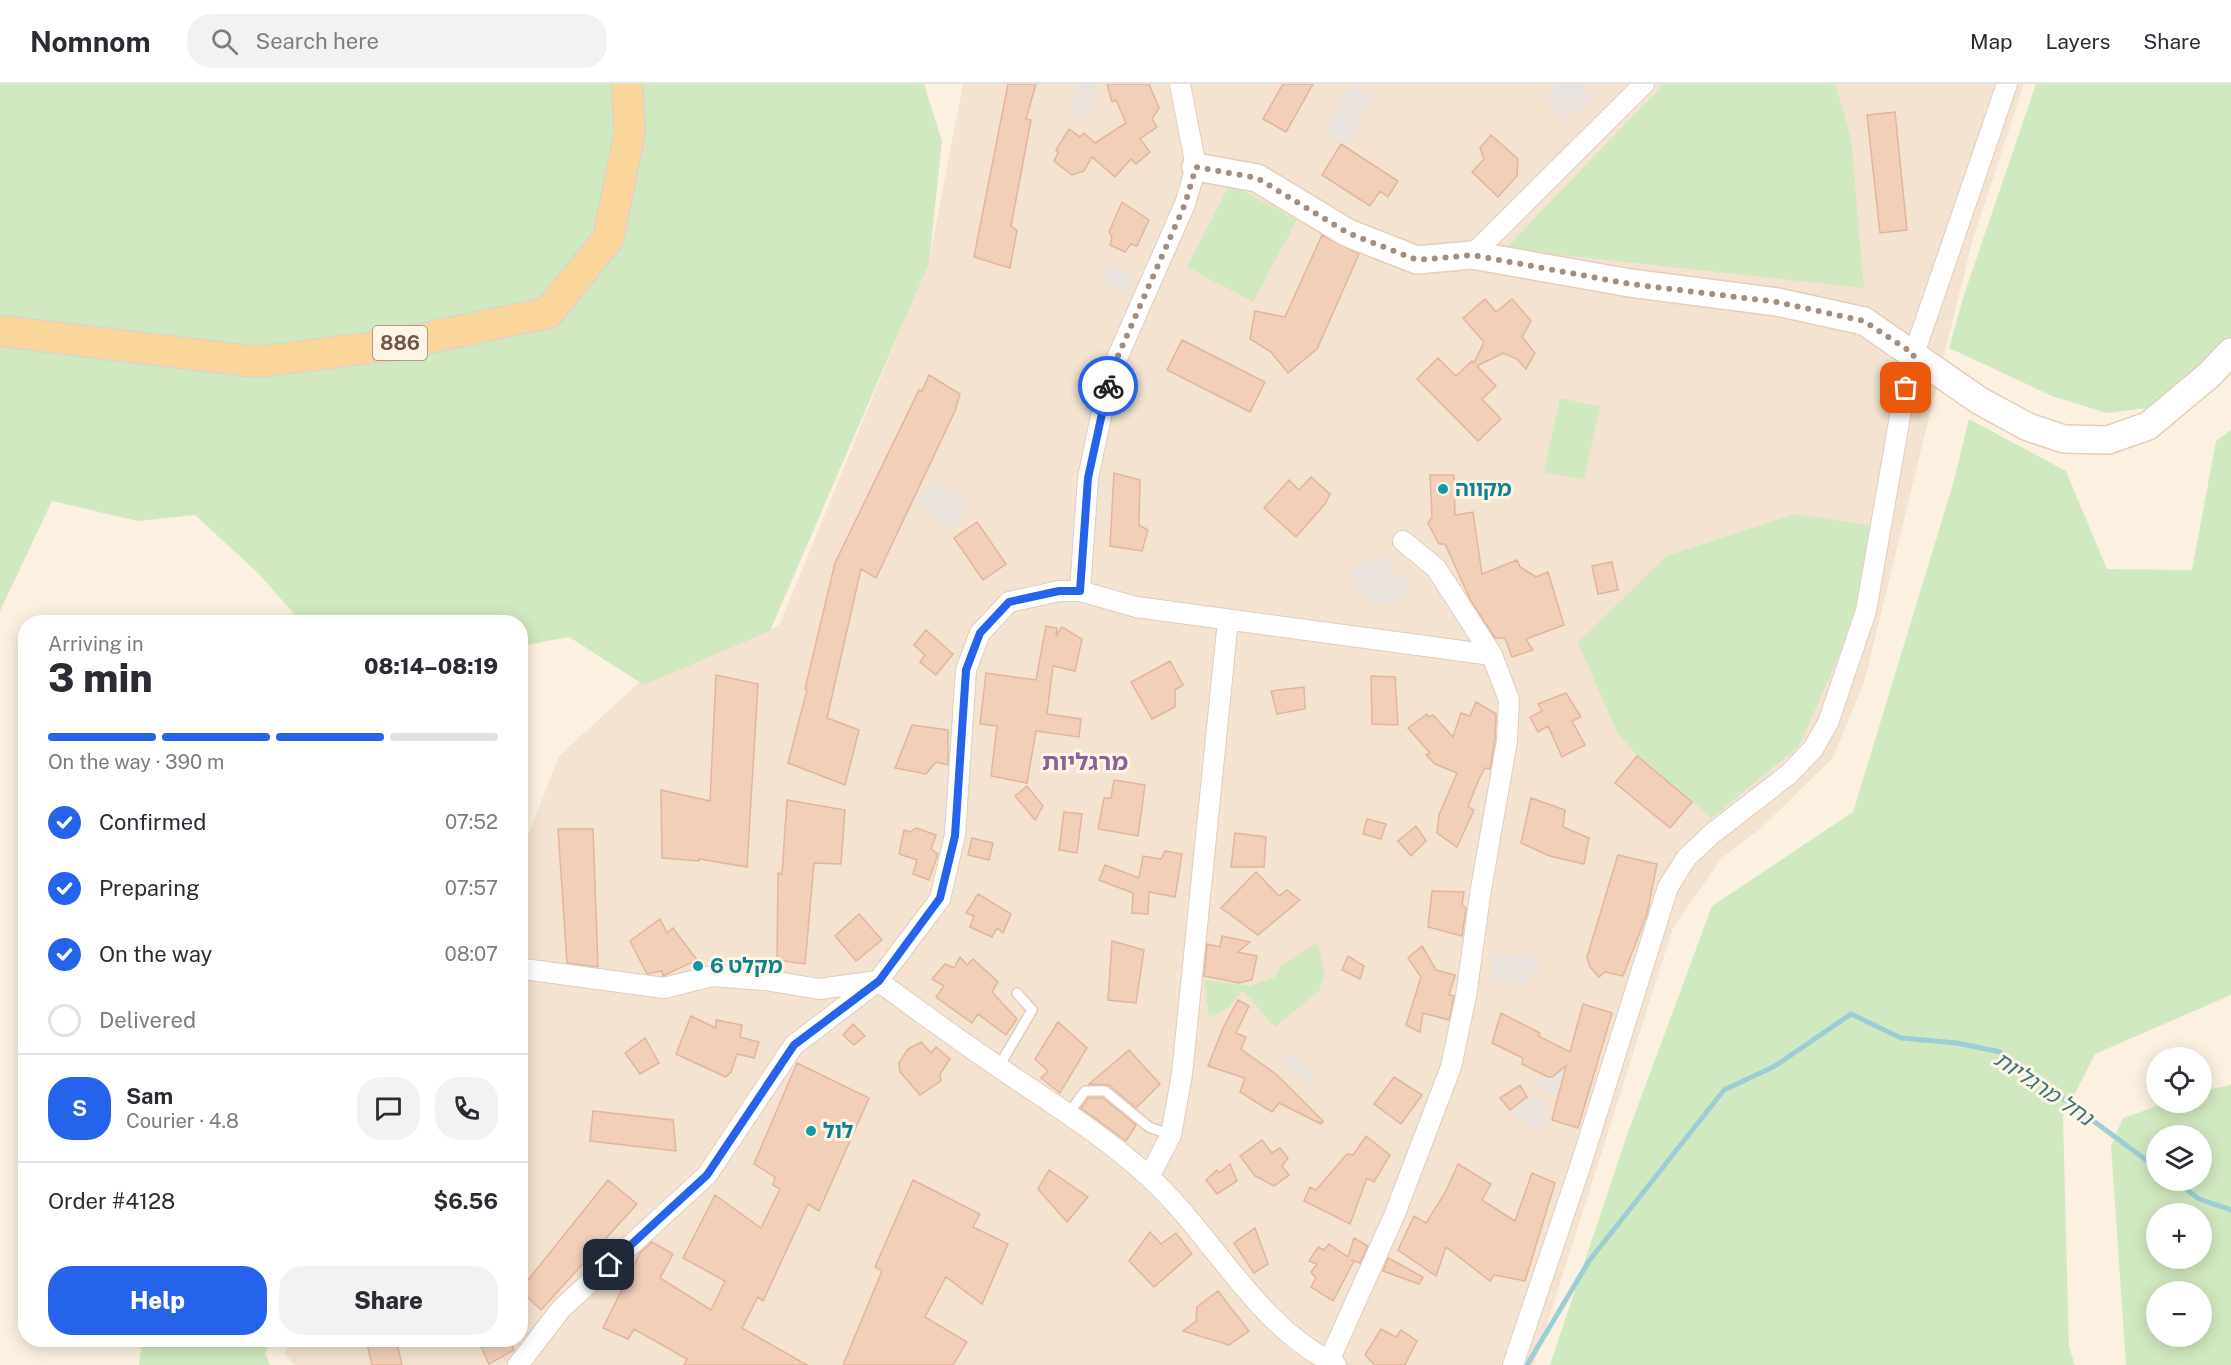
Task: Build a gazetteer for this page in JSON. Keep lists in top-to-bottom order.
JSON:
{
  "streets": {
    "main road": ["886"]
  },
  "districts": ["מרגליות"],
  "water": ["נחל מרגליות"],
  "places": ["מקווה", "מקלט 6", "לול"],
  "page": {
    "header": "Nomnom",
    "search": "Search here",
    "nav": ["Map", "Layers", "Share"],
    "heading": ["3 min", "Arriving in", "08:14–08:19"],
    "panel": [
      "Sam",
      "Courier · 4.8",
      "Order #4128",
      "$6.56"
    ],
    "bar": "On the way · 390 m",
    "list": [
      ["Confirmed", "07:52"],
      ["Preparing", "07:57"],
      ["On the way", "08:07"],
      "Delivered"
    ],
    "map_buttons": ["+", "−"],
    "round": "S",
    "buttons": ["Help", "Share"]
  }
}
